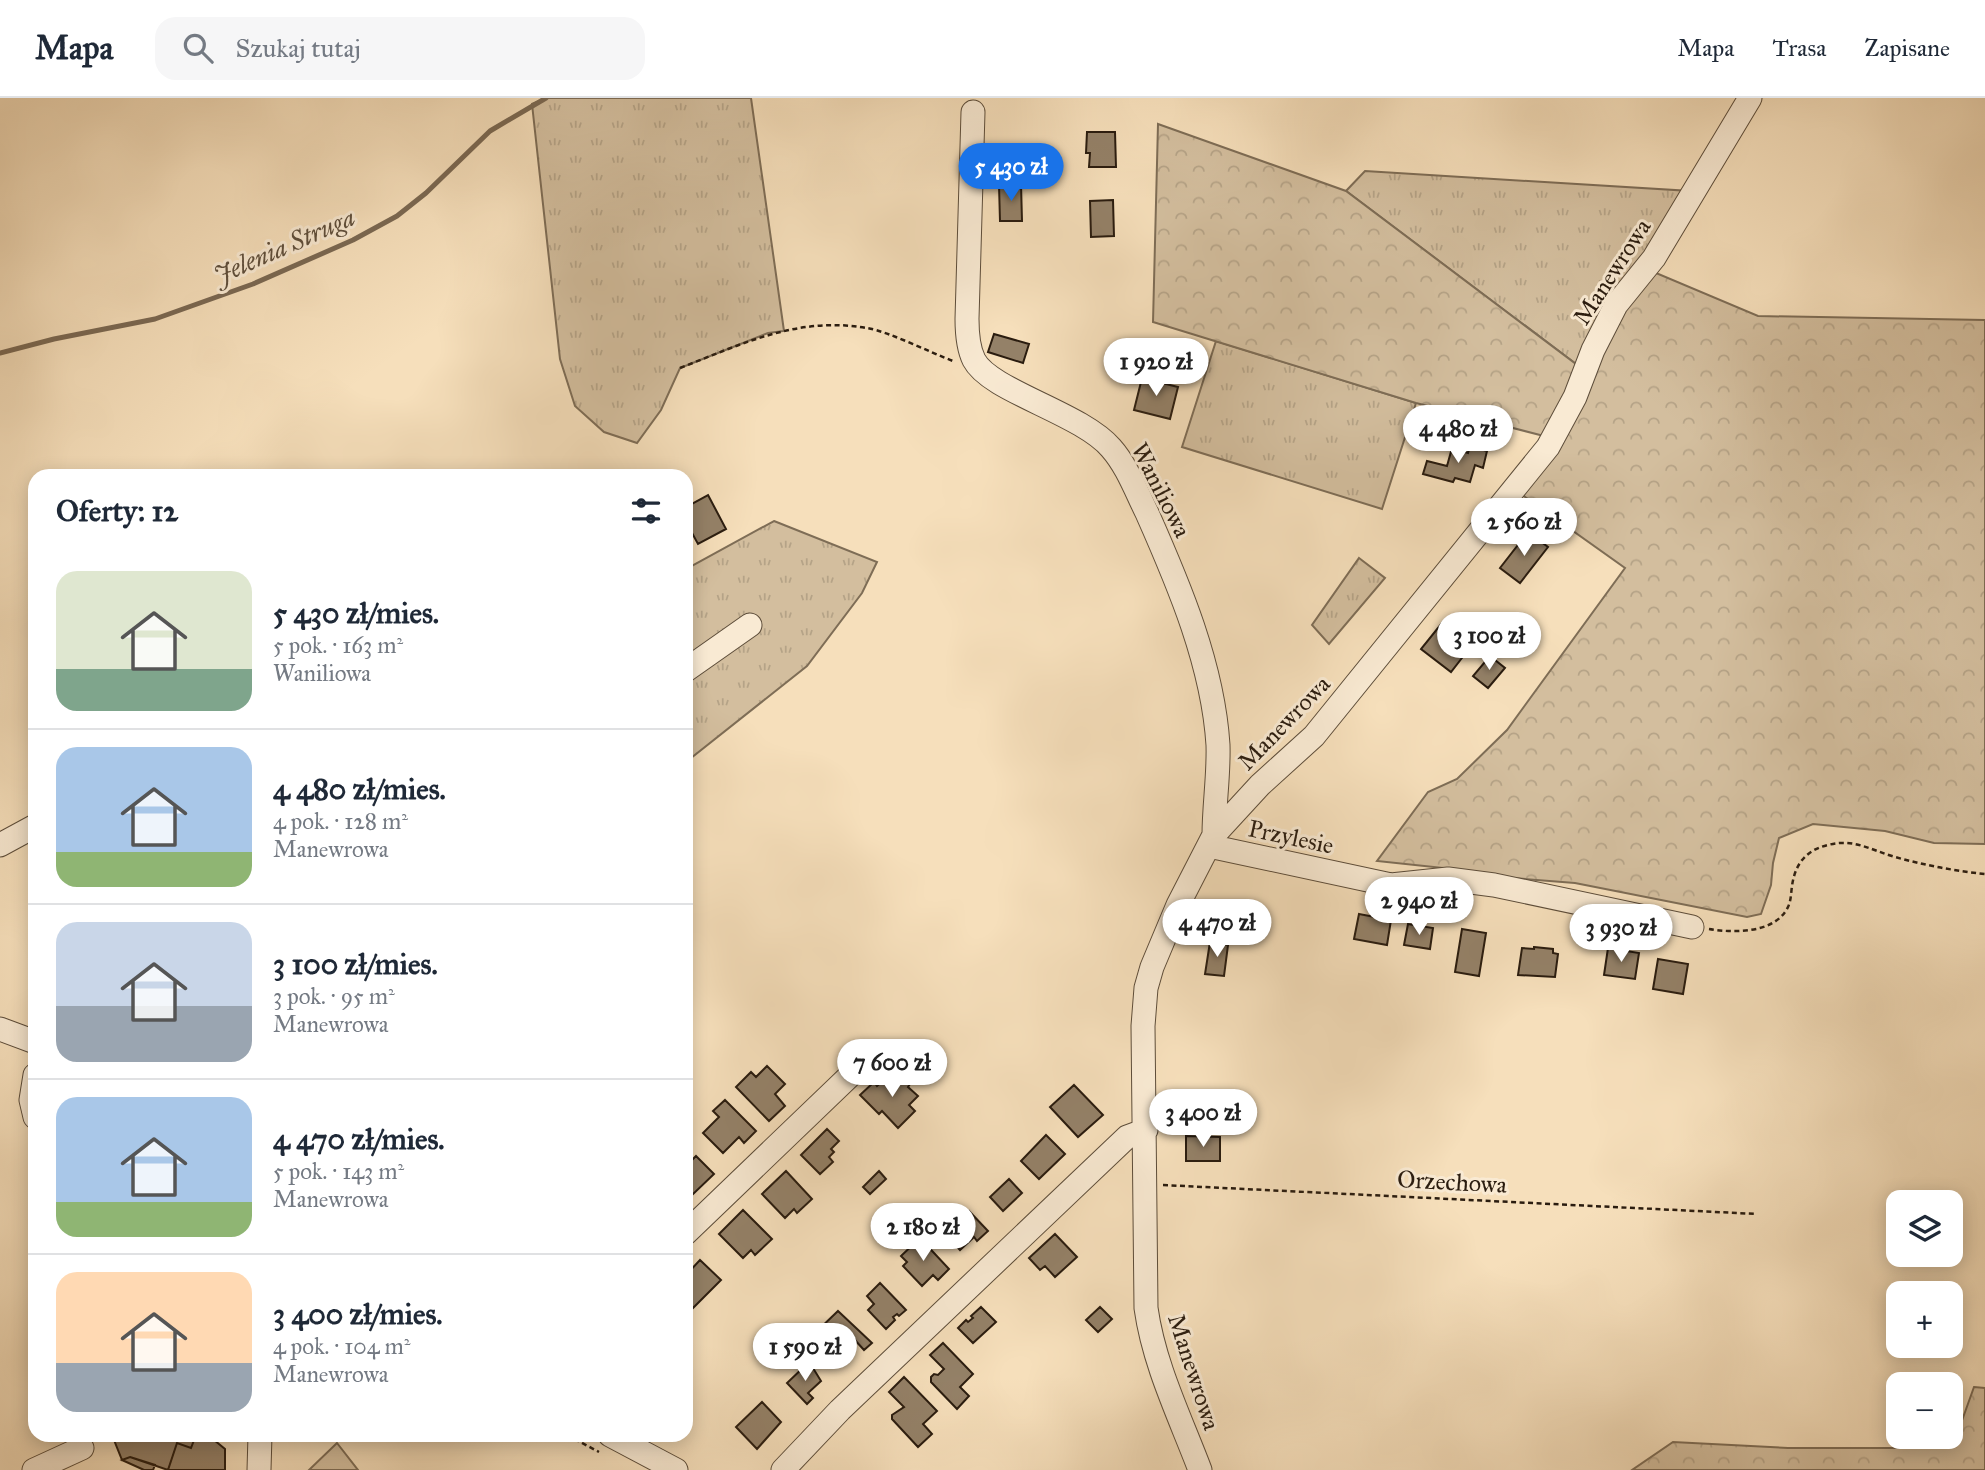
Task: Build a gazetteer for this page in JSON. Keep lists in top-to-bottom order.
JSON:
{
  "streets": {
    "street": ["Manewrowa", "Waniliowa", "Przylesie"],
    "path": ["Orzechowa"]
  },
  "crossings": [
    ["Manewrowa", "Waniliowa"],
    ["Manewrowa", "Przylesie"],
    ["Manewrowa", "Orzechowa"],
    ["Waniliowa", "Przylesie"]
  ],
  "water": ["Jelenia Struga"],
  "page": {
    "header": "Mapa",
    "search": "Szukaj tutaj",
    "nav": ["Mapa", "Trasa", "Zapisane"],
    "price": [
      "5 430 zł",
      "1 920 zł",
      "4 480 zł",
      "2 560 zł",
      "3 100 zł",
      "2 940 zł",
      "4 470 zł",
      "3 930 zł",
      "7 600 zł",
      "3 400 zł",
      "2 180 zł",
      "1 590 zł"
    ],
    "heading": "Oferty: 12",
    "list": [
      {
        "name": "5 430 zł/mies.",
        "note": "5 pok. · 163 m² · Waniliowa"
      },
      {
        "name": "4 480 zł/mies.",
        "note": "4 pok. · 128 m² · Manewrowa"
      },
      {
        "name": "3 100 zł/mies.",
        "note": "3 pok. · 95 m² · Manewrowa"
      },
      {
        "name": "4 470 zł/mies.",
        "note": "5 pok. · 143 m² · Manewrowa"
      },
      {
        "name": "3 400 zł/mies.",
        "note": "4 pok. · 104 m² · Manewrowa"
      }
    ],
    "map_buttons": ["+", "−"]
  }
}
